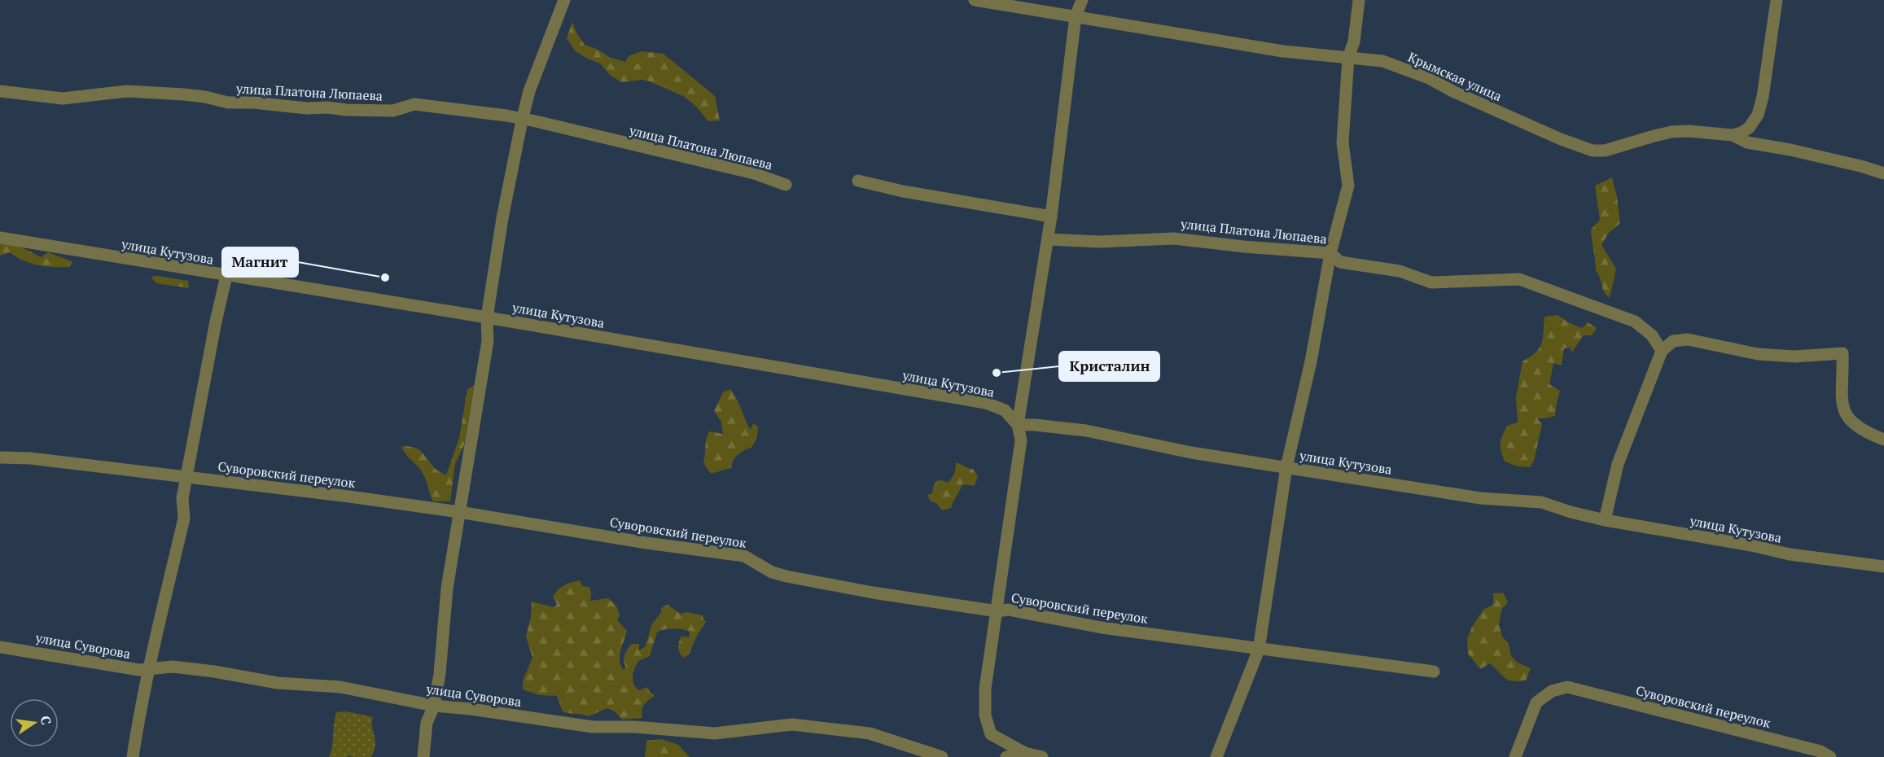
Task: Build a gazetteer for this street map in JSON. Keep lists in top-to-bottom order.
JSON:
{
  "streets": {
    "street": [
      "Крымская улица",
      "улица Платона Люпаева",
      "улица Кутузова",
      "Суворовский переулок",
      "улица Суворова"
    ]
  },
  "places": ["Магнит", "Кристалин"],
  "north": "right"
}
